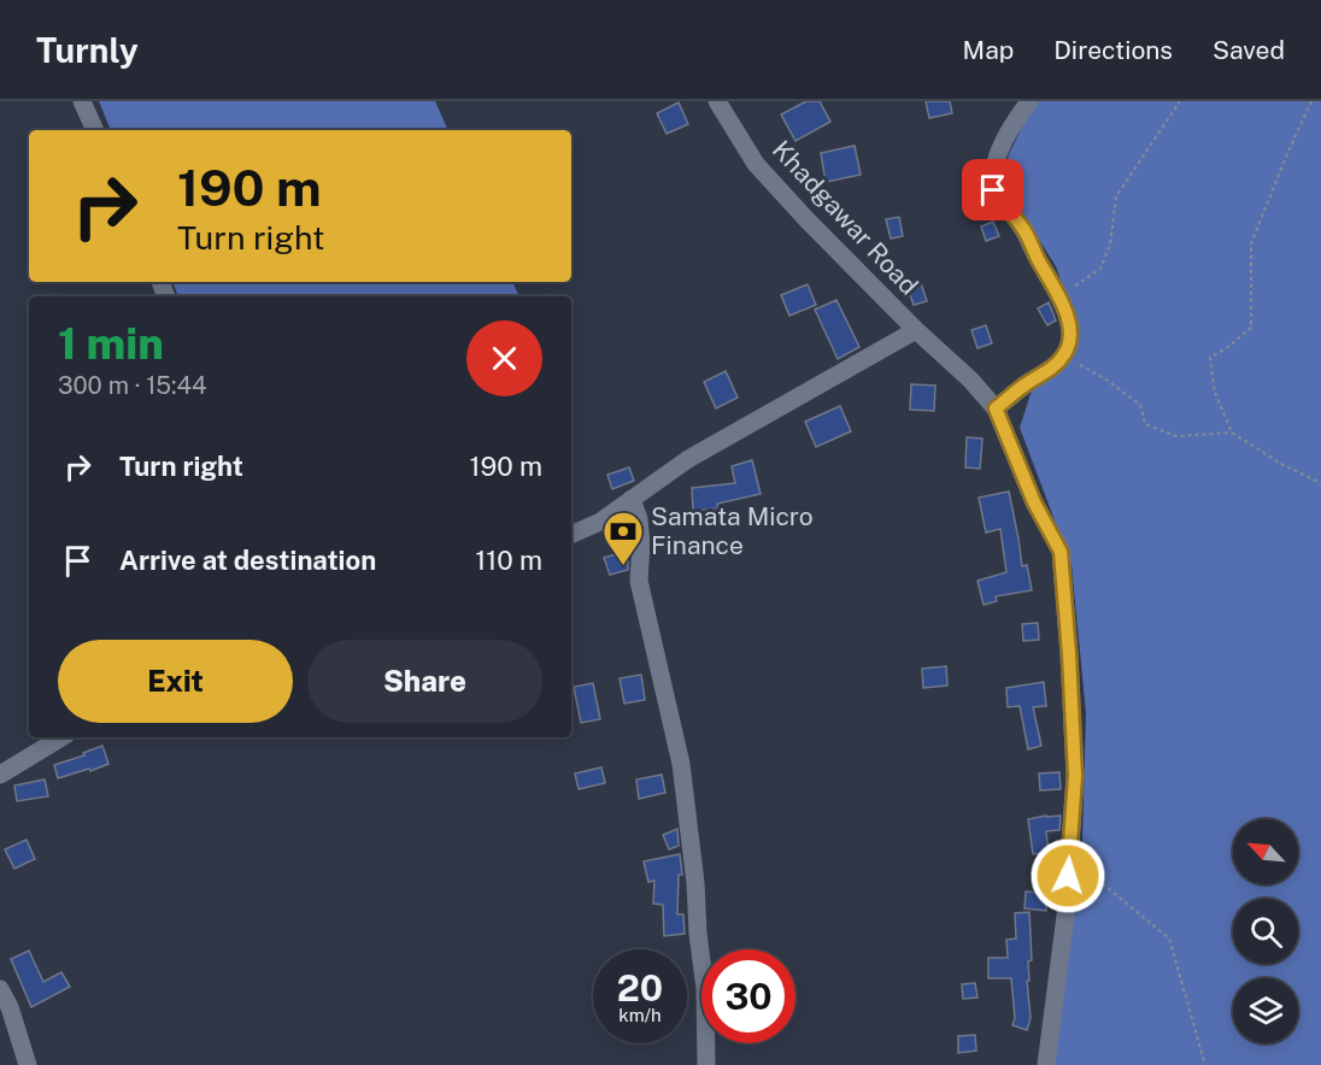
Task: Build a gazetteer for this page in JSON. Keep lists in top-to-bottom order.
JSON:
{
  "streets": {
    "street": ["Khadgawar Road"]
  },
  "places": {
    "bank": ["Samata Micro Finance"]
  },
  "north": "top left",
  "page": {
    "header": "Turnly",
    "nav": ["Map", "Directions", "Saved"],
    "turn": ["190 m", "Turn right"],
    "heading": ["1 min", "300 m · 15:44"],
    "list": [
      {
        "name": "Turn right",
        "value": "190 m"
      },
      {
        "name": "Arrive at destination",
        "value": "110 m"
      }
    ],
    "buttons": ["Exit", "Share"],
    "speed": "20 km/h",
    "limit": "30"
  }
}
